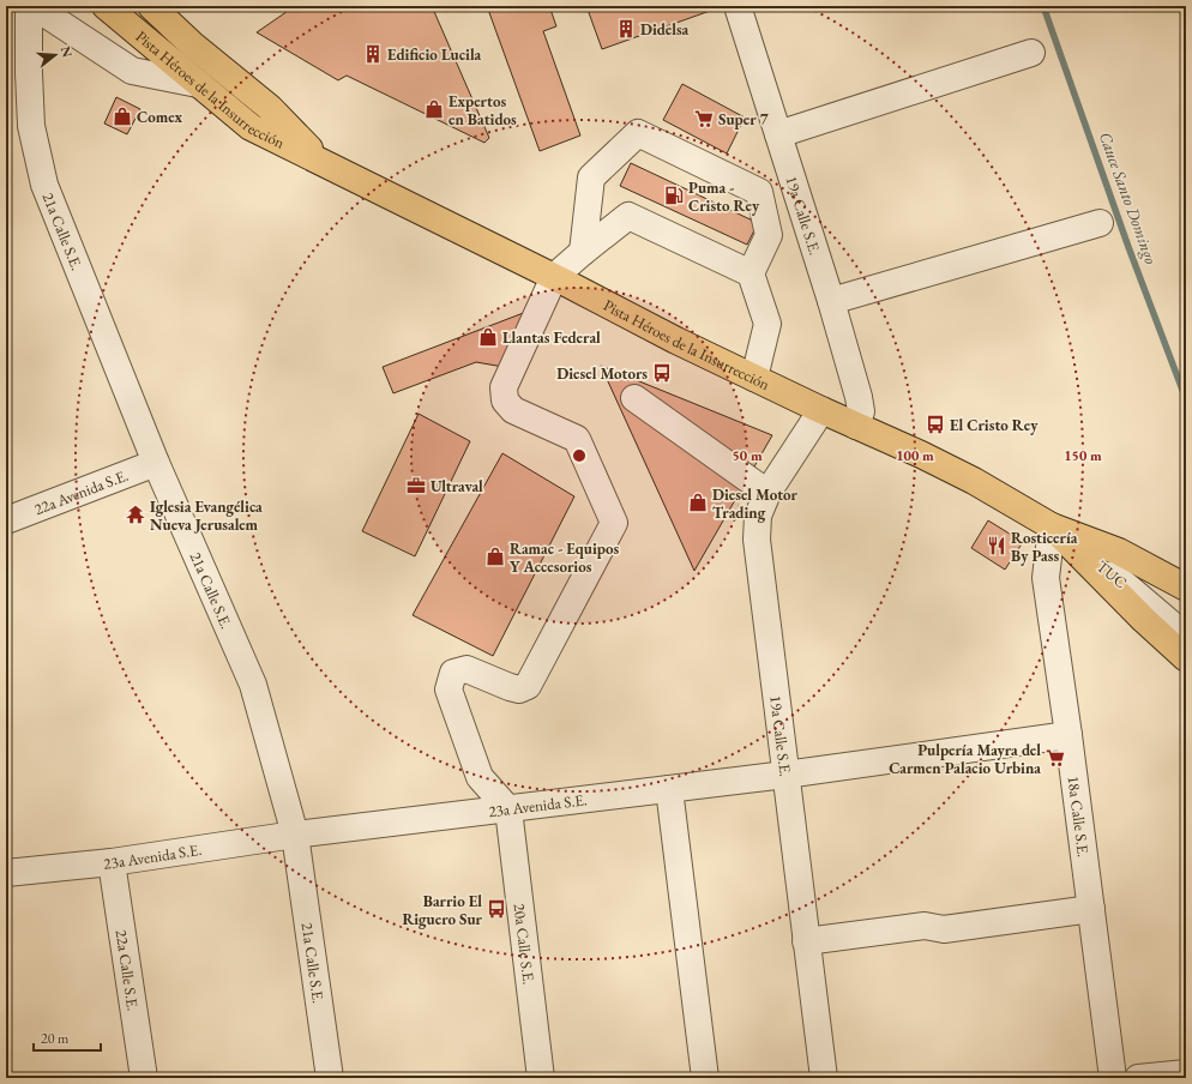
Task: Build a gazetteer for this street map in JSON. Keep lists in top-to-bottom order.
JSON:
{
  "streets": {
    "main road": ["Pista Héroes de la Insurrección"],
    "street": [
      "19a Calle S.E.",
      "21a Calle S.E.",
      "22a Avenida S.E.",
      "TUC",
      "23a Avenida S.E.",
      "18a Calle S.E.",
      "20a Calle S.E.",
      "22a Calle S.E."
    ]
  },
  "crossings": [
    ["Pista Héroes de la Insurrección", "19a Calle S.E."],
    ["Pista Héroes de la Insurrección", "TUC"],
    ["Pista Héroes de la Insurrección", "18a Calle S.E."],
    ["19a Calle S.E.", "23a Avenida S.E."],
    ["21a Calle S.E.", "22a Avenida S.E."],
    ["21a Calle S.E.", "23a Avenida S.E."],
    ["TUC", "18a Calle S.E."],
    ["23a Avenida S.E.", "18a Calle S.E."],
    ["23a Avenida S.E.", "20a Calle S.E."],
    ["23a Avenida S.E.", "22a Calle S.E."]
  ],
  "water": ["Cauce Santo Domingo"],
  "places": {
    "building": ["Didelsa", "Edificio Lucila"],
    "shop": [
      "Expertos en Batidos",
      "Comex",
      "Llantas Federal",
      "Diesel Motor Trading",
      "Ramac - Equipos Y Accesorios"
    ],
    "supermarket": ["Super 7", "Pulpería Mayra del Carmen Palacio Urbina"],
    "fuel station": ["Puma - Cristo Rey"],
    "bus stop": ["Diesel Motors", "El Cristo Rey", "Barrio El Riguero Sur"],
    "office": ["Ultraval"],
    "temple": ["Iglesia Evangélica Nueva Jerusalem"],
    "restaurant": ["Rosticería By Pass"]
  },
  "scale_bar": "20 m",
  "north": "right",
  "rings": ["50 m", "100 m", "150 m"]
}
